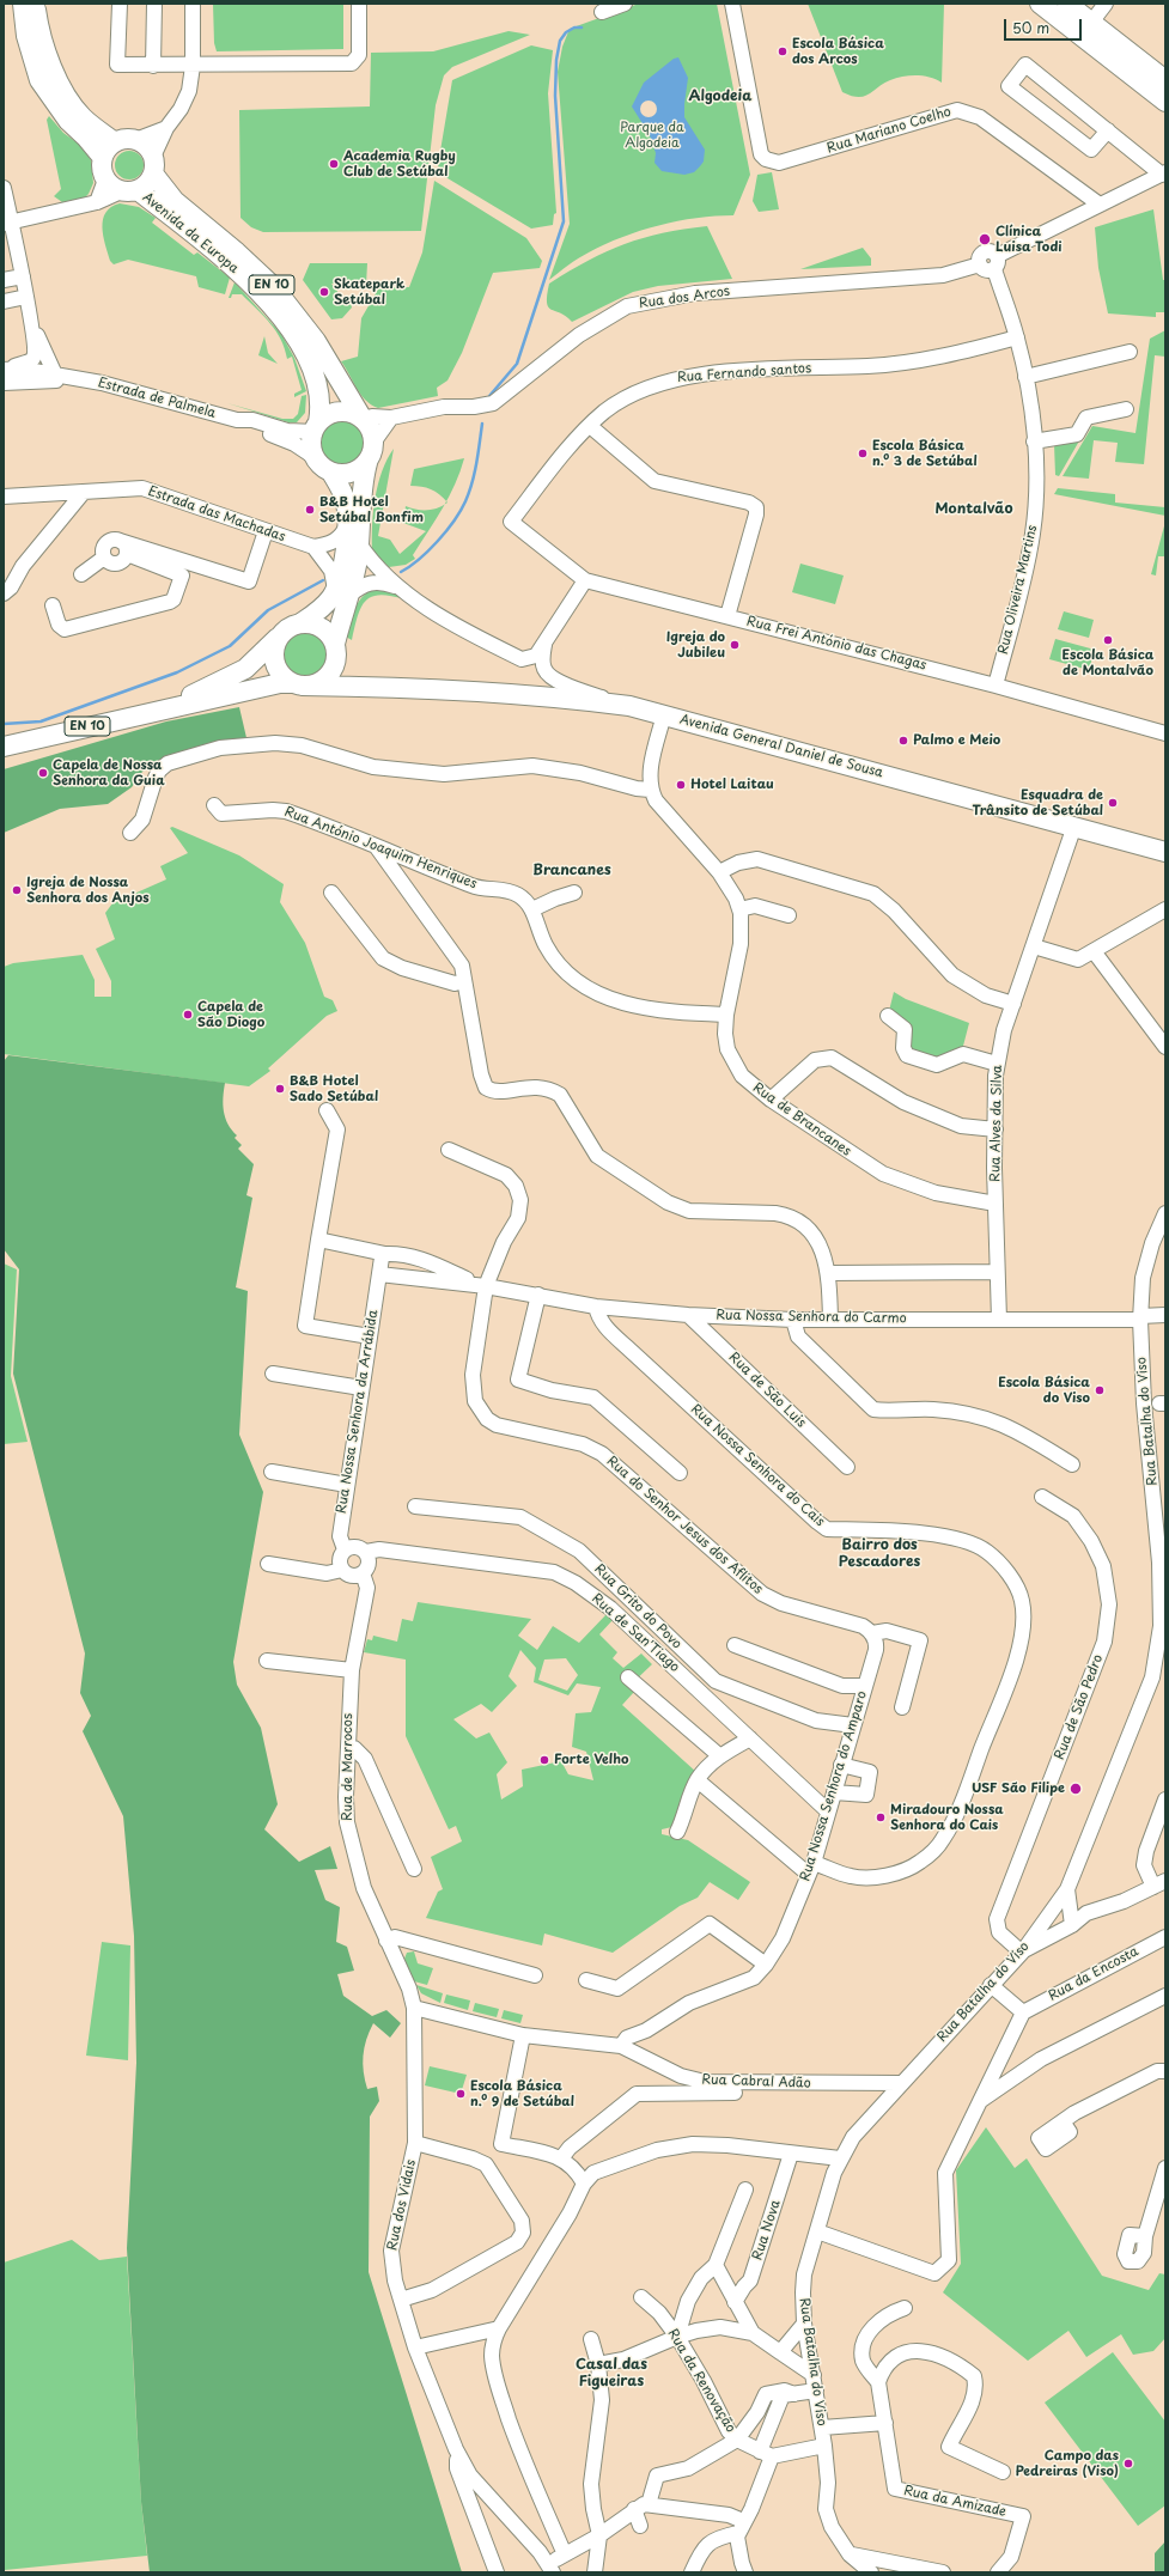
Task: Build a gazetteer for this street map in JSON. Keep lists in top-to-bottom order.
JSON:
{
  "streets": {
    "main road": ["Avenida da Europa", "EN 10", "Avenida General Daniel de Sousa"],
    "street": [
      "Rua Mariano Coelho",
      "Rua dos Arcos",
      "Rua Fernando santos",
      "Estrada de Palmela",
      "Estrada das Machadas",
      "Rua Oliveira Martins",
      "Rua Frei António das Chagas",
      "Rua António Joaquim Henriques",
      "Rua de Brancanes",
      "Rua Alves da Silva",
      "Rua Nossa Senhora do Carmo",
      "Rua de São Luis",
      "Rua Nossa Senhora da Arrábida",
      "Rua Batalha do Viso",
      "Rua Nossa Senhora do Cais",
      "Rua do Senhor Jesus dos Aflitos",
      "Rua Grito do Povo",
      "Rua de San'Tiago",
      "Rua de São Pedro",
      "Rua de Marrocos",
      "Rua Nossa Senhora do Amparo",
      "Rua da Encosta",
      "Rua Cabral Adão",
      "Rua dos Vidais",
      "Rua Nova",
      "Rua da Renovação",
      "Rua da Amizade"
    ]
  },
  "crossings": [
    ["Avenida da Europa", "EN 10"],
    ["Avenida da Europa", "Rua dos Arcos"],
    ["Avenida da Europa", "Estrada de Palmela"],
    ["EN 10", "Rua dos Arcos"],
    ["EN 10", "Estrada de Palmela"],
    ["Rua dos Arcos", "Estrada de Palmela"],
    ["Rua dos Arcos", "Rua Oliveira Martins"],
    ["Rua Fernando santos", "Rua Oliveira Martins"],
    ["Rua Fernando santos", "Rua Frei António das Chagas"],
    ["Rua Oliveira Martins", "Rua Frei António das Chagas"],
    ["Avenida General Daniel de Sousa", "Rua Alves da Silva"],
    ["Rua António Joaquim Henriques", "Rua de Brancanes"],
    ["Rua de Brancanes", "Rua Alves da Silva"],
    ["Rua Alves da Silva", "Rua Nossa Senhora do Carmo"],
    ["Rua Nossa Senhora do Carmo", "Rua de São Luis"],
    ["Rua Nossa Senhora do Carmo", "Rua Batalha do Viso"],
    ["Rua Nossa Senhora do Carmo", "Rua Nossa Senhora do Cais"],
    ["Rua Nossa Senhora do Carmo", "Rua do Senhor Jesus dos Aflitos"],
    ["Rua Nossa Senhora da Arrábida", "Rua de San'Tiago"],
    ["Rua Nossa Senhora da Arrábida", "Rua de Marrocos"],
    ["Rua Batalha do Viso", "Rua de São Pedro"],
    ["Rua Batalha do Viso", "Rua Cabral Adão"],
    ["Rua Nossa Senhora do Cais", "Rua Nossa Senhora do Amparo"],
    ["Rua do Senhor Jesus dos Aflitos", "Rua Nossa Senhora do Amparo"],
    ["Rua Grito do Povo", "Rua Nossa Senhora do Amparo"],
    ["Rua de San'Tiago", "Rua de Marrocos"],
    ["Rua de San'Tiago", "Rua Nossa Senhora do Amparo"],
    ["Rua de Marrocos", "Rua Cabral Adão"],
    ["Rua de Marrocos", "Rua dos Vidais"],
    ["Rua Nossa Senhora do Amparo", "Rua Cabral Adão"],
    ["Rua Cabral Adão", "Rua dos Vidais"]
  ],
  "districts": [
    "Algodeia",
    "Montalvão",
    "Brancanes",
    "Bairro dos Pescadores",
    "Casal das Figueiras"
  ],
  "parks": ["Parque da Algodeia"],
  "places": [
    "Escola Básica dos Arcos",
    "Academia Rugby Club de Setúbal",
    "Clínica Luisa Todi",
    "Skatepark Setúbal",
    "Escola Básica n.º 3 de Setúbal",
    "B&B Hotel Setúbal Bonfim",
    "Escola Básica de Montalvão",
    "Igreja do Jubileu",
    "Palmo e Meio",
    "Capela de Nossa Senhora da Guia",
    "Hotel Laitau",
    "Esquadra de Trânsito de Setúbal",
    "Igreja de Nossa Senhora dos Anjos",
    "Capela de São Diogo",
    "B&B Hotel Sado Setúbal",
    "Escola Básica do Viso",
    "Forte Velho",
    "USF São Filipe",
    "Miradouro Nossa Senhora do Cais",
    "Escola Básica n.º 9 de Setúbal",
    "Campo das Pedreiras (Viso)"
  ],
  "scale_bar": "50 m"
}
